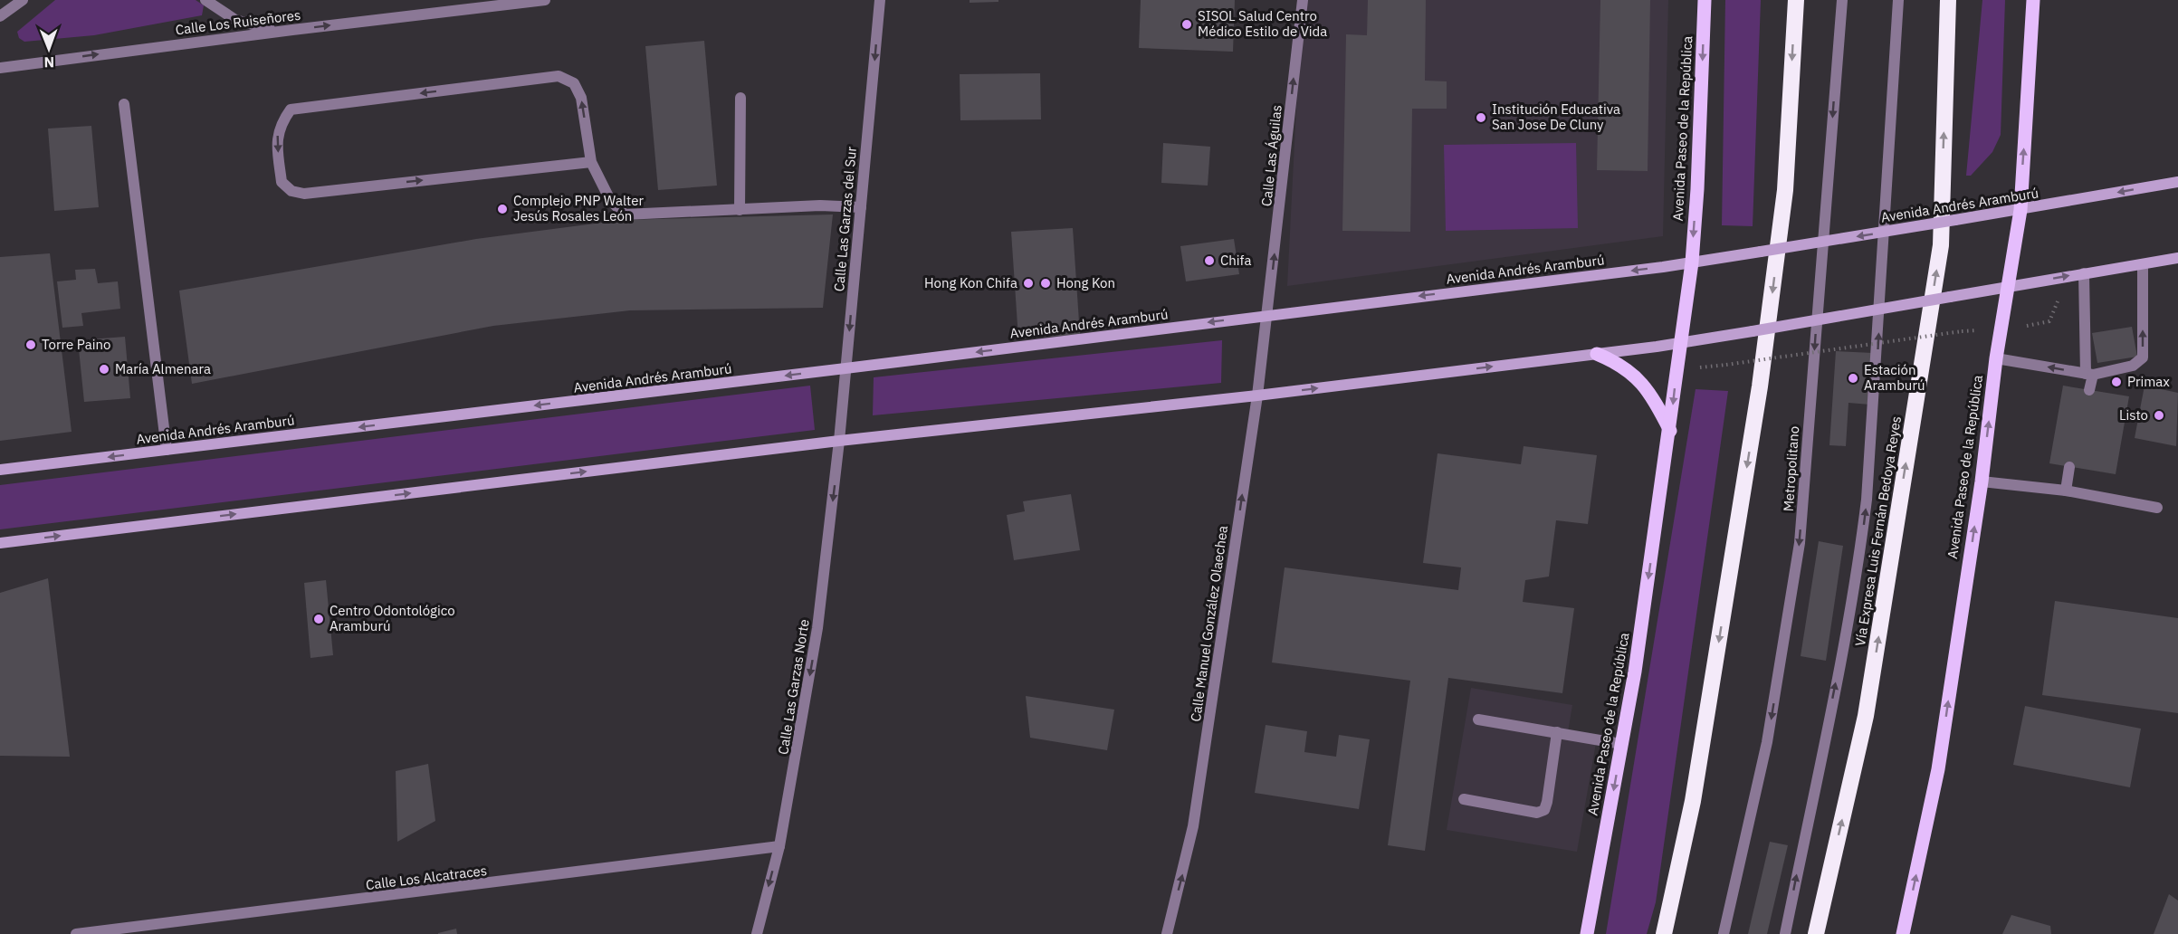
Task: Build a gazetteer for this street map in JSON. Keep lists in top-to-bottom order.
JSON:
{
  "streets": {
    "highway": ["Vía Expresa Luis Fernán Bedoya Reyes"],
    "main road": ["Avenida Paseo de la República", "Avenida Andrés Aramburú"],
    "street": [
      "Calle Los Ruiseñores",
      "Calle Las Águilas",
      "Calle Las Garzas del Sur",
      "Metropolitano",
      "Calle Manuel González Olaechea",
      "Calle Las Garzas Norte",
      "Calle Los Alcatraces"
    ]
  },
  "crossings": [
    ["Avenida Paseo de la República", "Avenida Andrés Aramburú"],
    ["Calle Las Águilas", "Avenida Andrés Aramburú"],
    ["Calle Las Águilas", "Calle Manuel González Olaechea"],
    ["Avenida Andrés Aramburú", "Calle Las Garzas del Sur"],
    ["Avenida Andrés Aramburú", "Calle Manuel González Olaechea"],
    ["Calle Las Garzas del Sur", "Calle Las Garzas Norte"],
    ["Calle Las Garzas Norte", "Calle Los Alcatraces"]
  ],
  "one_way": [
    "Calle Los Ruiseñores",
    "Calle Las Águilas",
    "Calle Las Garzas del Sur",
    "Vía Expresa Luis Fernán Bedoya Reyes",
    "Calle Manuel González Olaechea",
    "Calle Las Garzas Norte"
  ],
  "places": [
    "SISOL Salud Centro Médico Estilo de Vida",
    "Institución Educativa San Jose De Cluny",
    "Complejo PNP Walter Jesús Rosales León",
    "Chifa",
    "Hong Kon Chifa",
    "Hong Kon",
    "Torre Paino",
    "María Almenara",
    "Estación Aramburú",
    "Primax",
    "Listo",
    "Centro Odontológico Aramburú"
  ],
  "north": "bottom"
}
